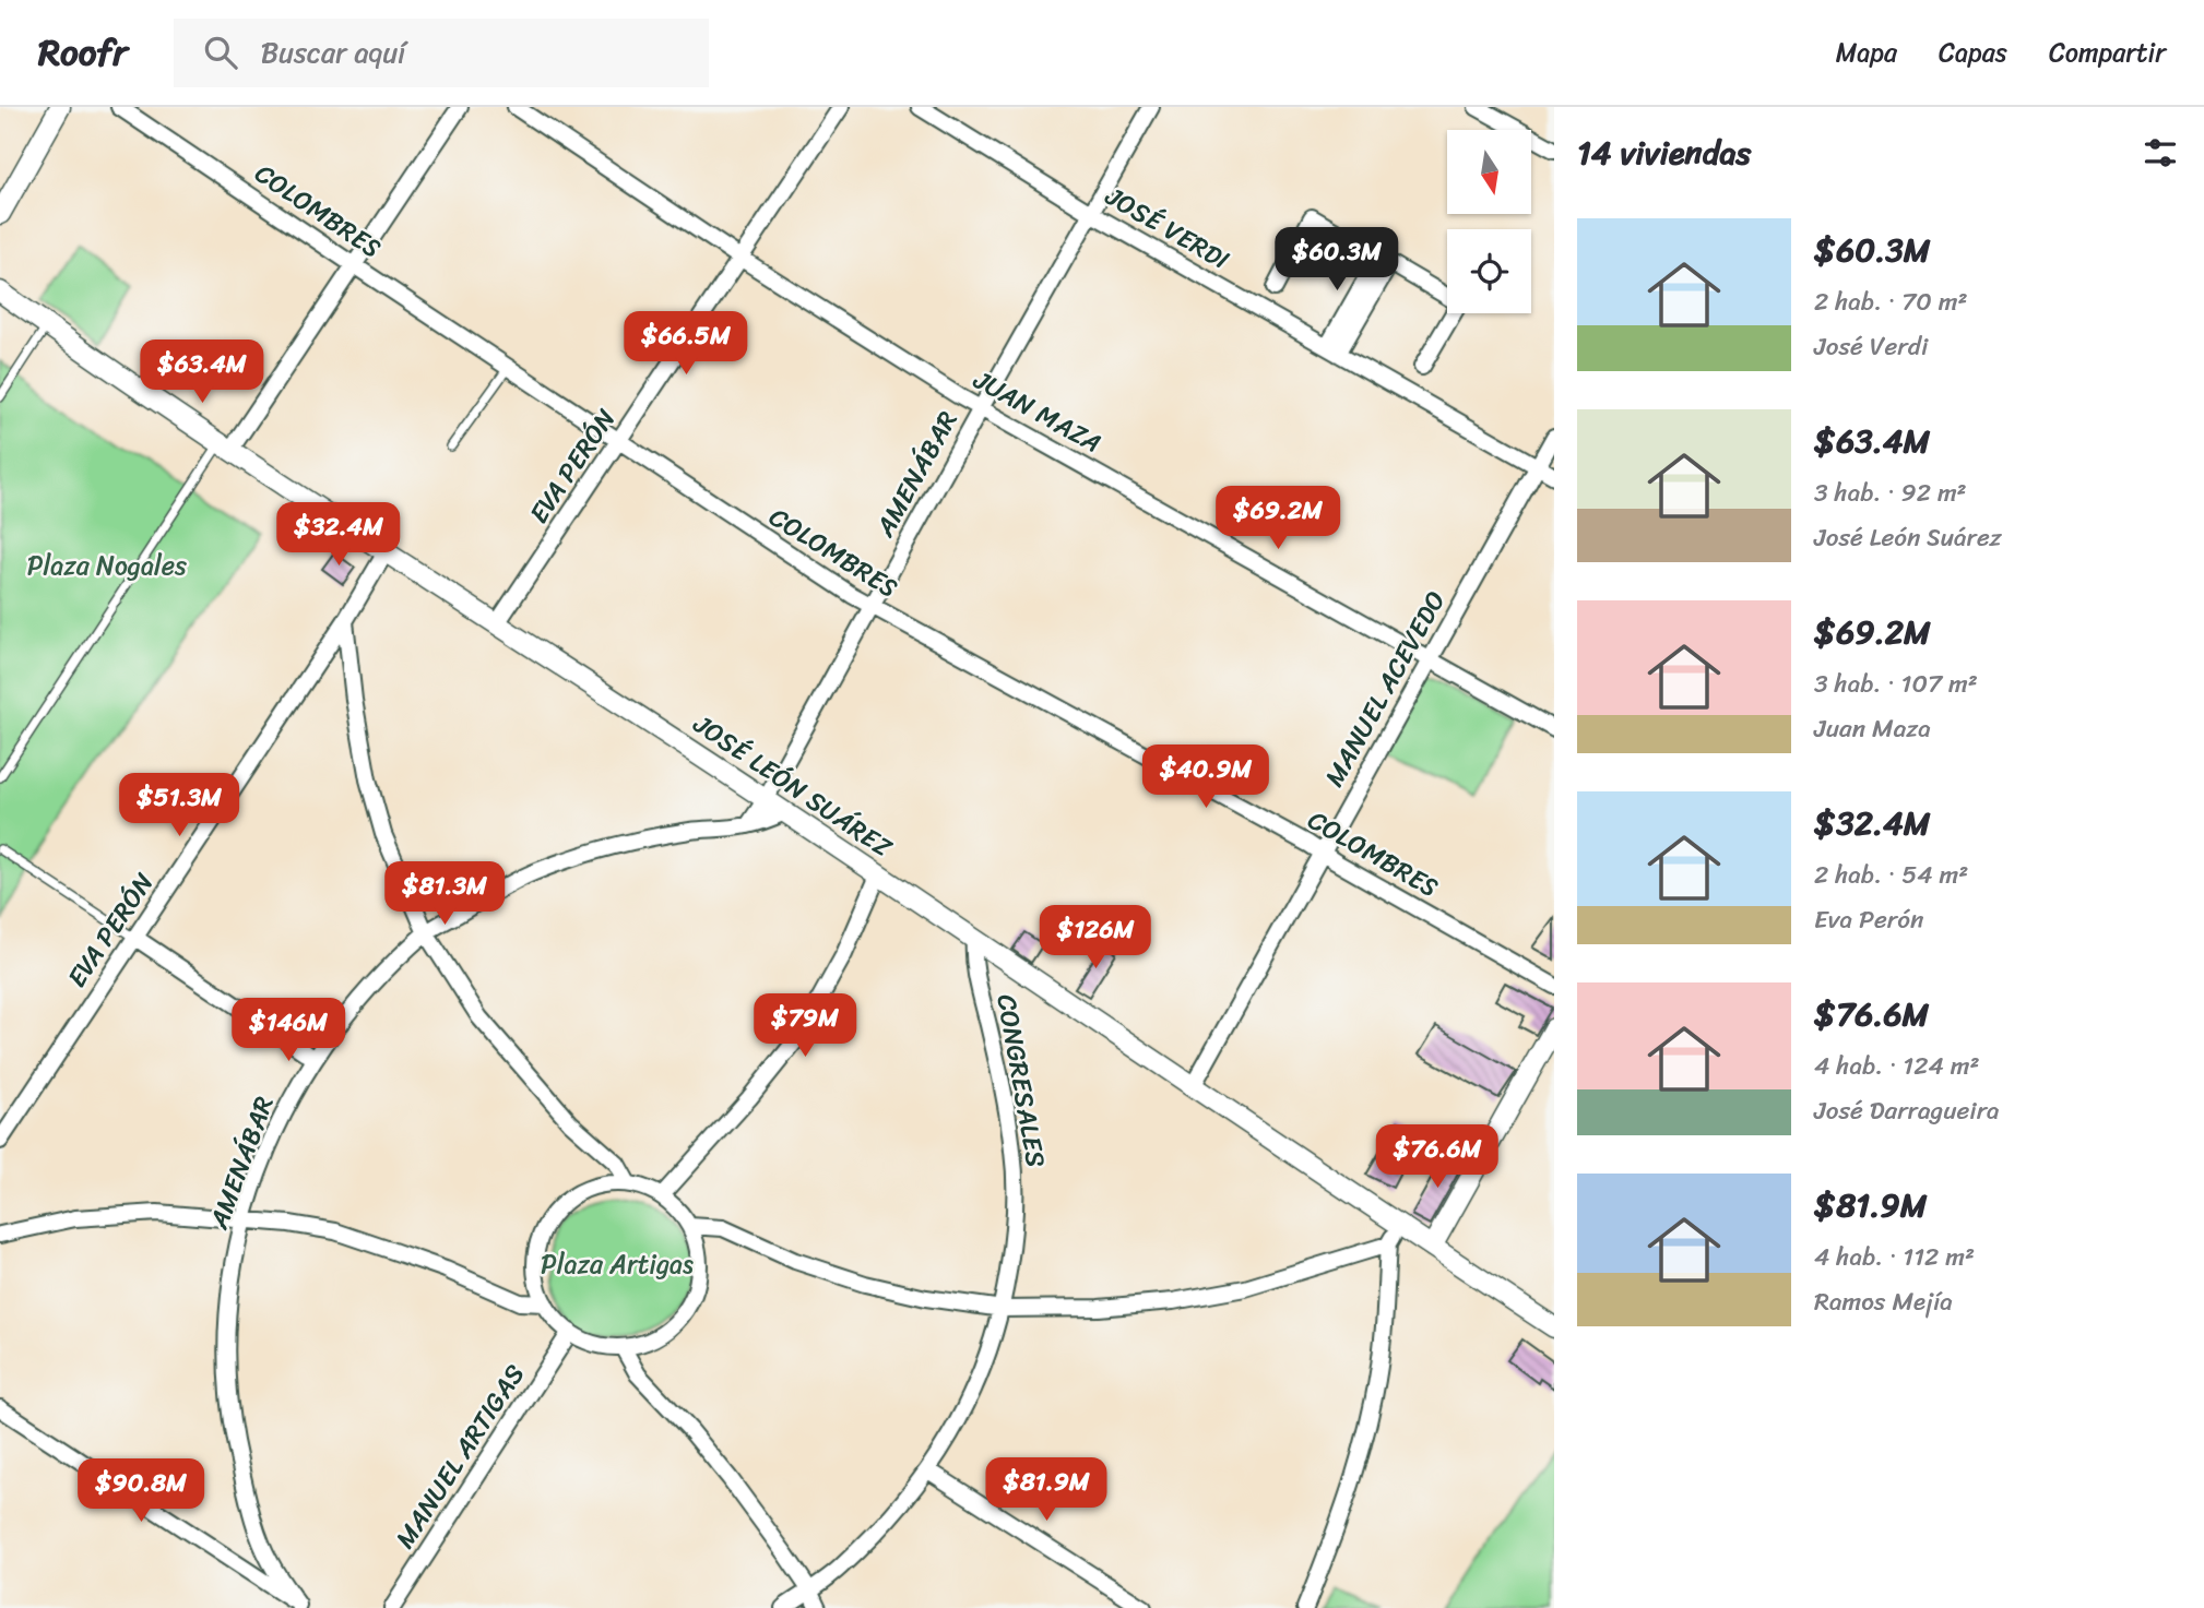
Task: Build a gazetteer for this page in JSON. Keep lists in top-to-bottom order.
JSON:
{
  "streets": {
    "street": [
      "COLOMBRES",
      "JOSÉ VERDI",
      "JUAN MAZA",
      "EVA PERÓN",
      "AMENÁBAR",
      "MANUEL ACEVEDO",
      "JOSÉ LEÓN SUÁREZ",
      "CONGRESALES",
      "MANUEL ARTIGAS"
    ]
  },
  "crossings": [
    ["COLOMBRES", "EVA PERÓN"],
    ["COLOMBRES", "AMENÁBAR"],
    ["COLOMBRES", "MANUEL ACEVEDO"],
    ["JOSÉ VERDI", "AMENÁBAR"],
    ["JOSÉ VERDI", "MANUEL ACEVEDO"],
    ["JUAN MAZA", "EVA PERÓN"],
    ["JUAN MAZA", "AMENÁBAR"],
    ["JUAN MAZA", "MANUEL ACEVEDO"],
    ["EVA PERÓN", "JOSÉ LEÓN SUÁREZ"],
    ["AMENÁBAR", "JOSÉ LEÓN SUÁREZ"],
    ["MANUEL ACEVEDO", "JOSÉ LEÓN SUÁREZ"],
    ["JOSÉ LEÓN SUÁREZ", "CONGRESALES"]
  ],
  "parks": ["Plaza Nogales", "Plaza Artigas"],
  "north": "bottom",
  "page": {
    "header": "Roofr",
    "search": "Buscar aquí",
    "nav": ["Mapa", "Capas", "Compartir"],
    "heading": "14 viviendas",
    "list": [
      {
        "name": "$60.3M",
        "note": "2 hab. · 70 m² · José Verdi"
      },
      {
        "name": "$63.4M",
        "note": "3 hab. · 92 m² · José León Suárez"
      },
      {
        "name": "$69.2M",
        "note": "3 hab. · 107 m² · Juan Maza"
      },
      {
        "name": "$32.4M",
        "note": "2 hab. · 54 m² · Eva Perón"
      },
      {
        "name": "$76.6M",
        "note": "4 hab. · 124 m² · José Darragueira"
      },
      {
        "name": "$81.9M",
        "note": "4 hab. · 112 m² · Ramos Mejía"
      }
    ],
    "price": [
      "$60.3M",
      "$66.5M",
      "$63.4M",
      "$69.2M",
      "$32.4M",
      "$40.9M",
      "$51.3M",
      "$81.3M",
      "$126M",
      "$79M",
      "$146M",
      "$76.6M",
      "$81.9M",
      "$90.8M"
    ]
  }
}
